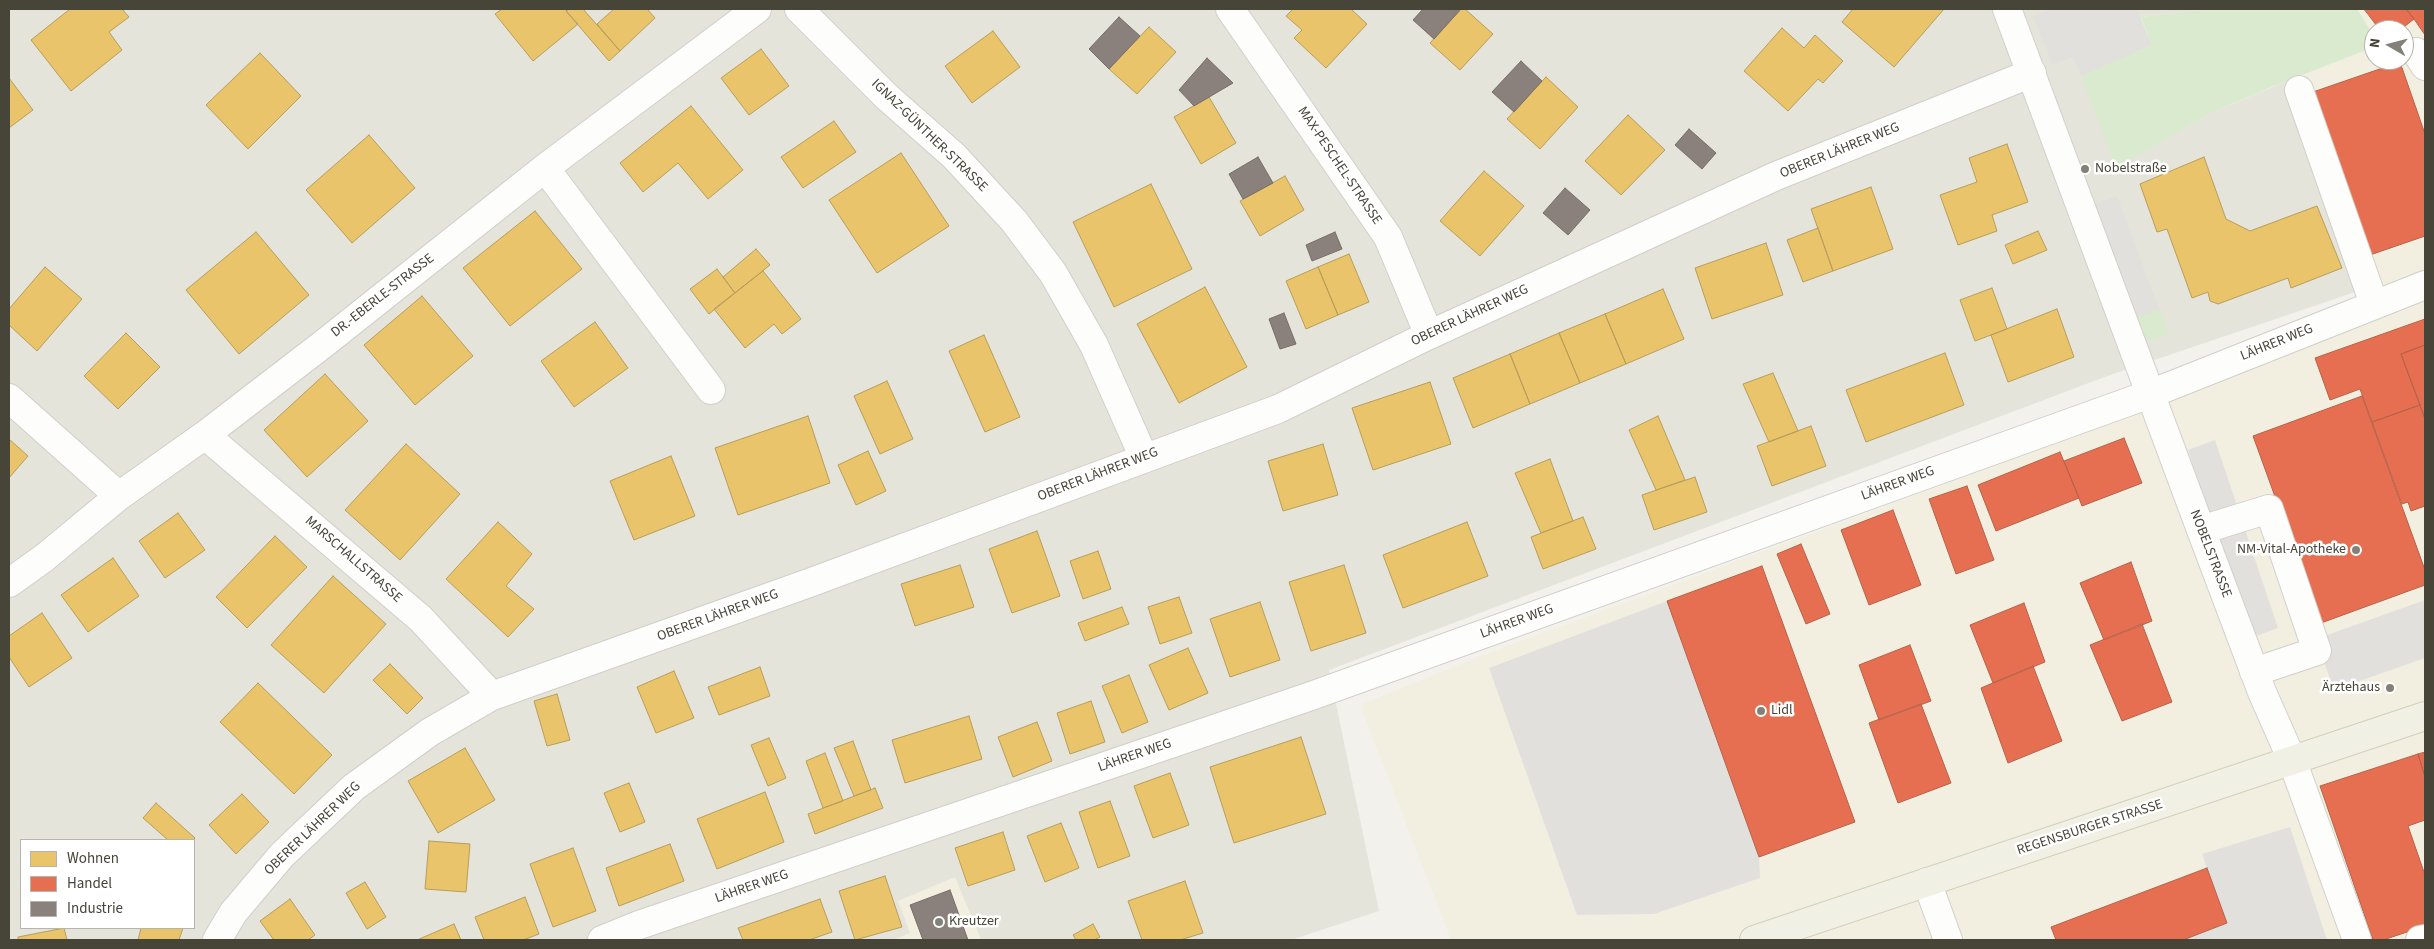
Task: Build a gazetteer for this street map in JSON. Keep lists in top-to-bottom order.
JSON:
{
  "streets": {
    "main road": ["REGENSBURGER STRASSE"],
    "street": [
      "IGNAZ-GÜNTHER-STRASSE",
      "OBERER LÄHRER WEG",
      "MAX-PESCHEL-STRASSE",
      "DR.-EBERLE-STRASSE",
      "LÄHRER WEG",
      "NOBELSTRASSE",
      "MARSCHALLSTRASSE"
    ]
  },
  "crossings": [
    ["IGNAZ-GÜNTHER-STRASSE", "OBERER LÄHRER WEG"],
    ["OBERER LÄHRER WEG", "MAX-PESCHEL-STRASSE"],
    ["OBERER LÄHRER WEG", "NOBELSTRASSE"],
    ["OBERER LÄHRER WEG", "MARSCHALLSTRASSE"],
    ["DR.-EBERLE-STRASSE", "MARSCHALLSTRASSE"],
    ["LÄHRER WEG", "NOBELSTRASSE"],
    ["NOBELSTRASSE", "REGENSBURGER STRASSE"]
  ],
  "places": [
    "Nobelstraße",
    "NM-Vital-Apotheke",
    "Ärztehaus",
    "Lidl",
    "Kreutzer"
  ],
  "legend": ["Wohnen", "Handel", "Industrie"],
  "north": "left"
}
